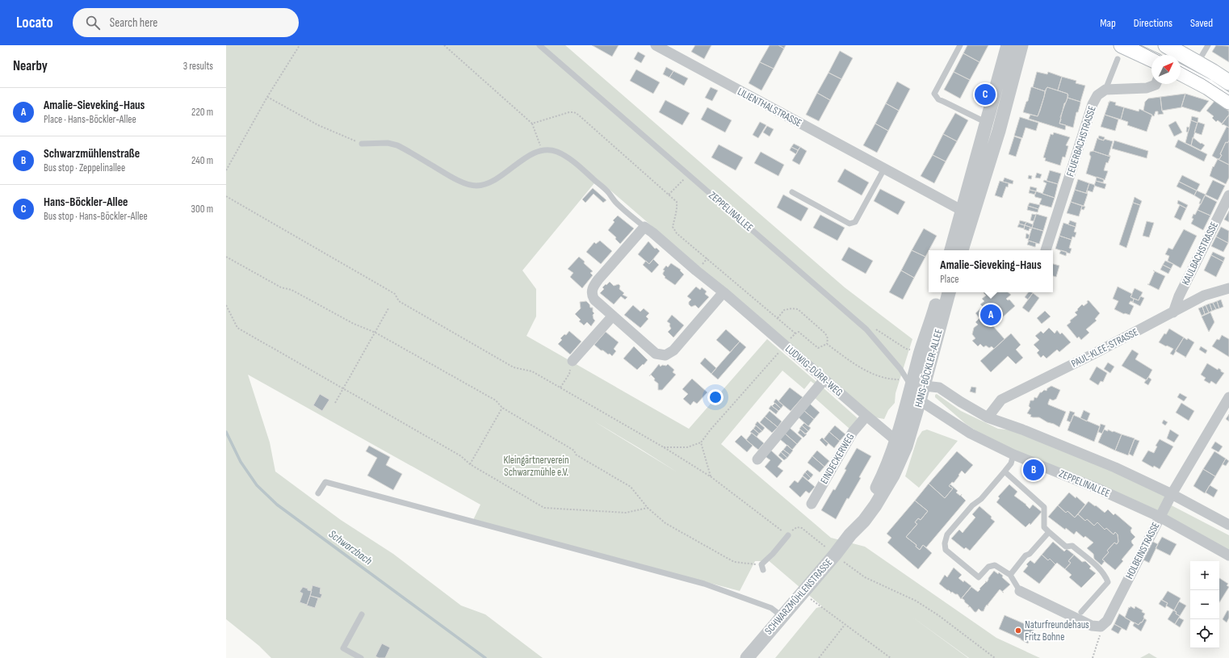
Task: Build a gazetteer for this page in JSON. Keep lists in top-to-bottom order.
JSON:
{
  "streets": {
    "street": [
      "LILIENTHALSTRASSE",
      "FEUERBACHSTRASSE",
      "ZEPPELINALLEE",
      "KAULBACHSTRASSE",
      "PAUL-KLEE-STRASSE",
      "HANS-BÖCKLER-ALLEE",
      "LUDWIG-DÜRR-WEG",
      "EINDECKERWEG",
      "HOLBEINSTRASSE",
      "SCHWARZMÜHLENSTRASSE"
    ]
  },
  "crossings": [
    ["ZEPPELINALLEE", "HANS-BÖCKLER-ALLEE"],
    ["ZEPPELINALLEE", "HOLBEINSTRASSE"],
    ["KAULBACHSTRASSE", "PAUL-KLEE-STRASSE"],
    ["HANS-BÖCKLER-ALLEE", "LUDWIG-DÜRR-WEG"],
    ["HANS-BÖCKLER-ALLEE", "SCHWARZMÜHLENSTRASSE"],
    ["LUDWIG-DÜRR-WEG", "EINDECKERWEG"],
    ["LUDWIG-DÜRR-WEG", "SCHWARZMÜHLENSTRASSE"]
  ],
  "water": ["Schwarzbach"],
  "parks": ["Kleingärtnerverein Schwarzmühle e.V."],
  "places": ["Naturfreundehaus Fritz Bohne"],
  "north": "top right",
  "page": {
    "header": "Locato",
    "search": "Search here",
    "nav": ["Map", "Directions", "Saved"],
    "heading": ["Nearby", "3 results"],
    "pins": ["C", "A", "B"],
    "list": [
      {
        "mark": "A",
        "name": "Amalie-Sieveking-Haus",
        "note": "Place · Hans-Böckler-Allee",
        "value": "220 m"
      },
      {
        "mark": "B",
        "name": "Schwarzmühlenstraße",
        "note": "Bus stop · Zeppelinallee",
        "value": "240 m"
      },
      {
        "mark": "C",
        "name": "Hans-Böckler-Allee",
        "note": "Bus stop · Hans-Böckler-Allee",
        "value": "300 m"
      }
    ],
    "popup": ["Amalie-Sieveking-Haus", "Place"],
    "map_buttons": ["+", "−"]
  }
}
